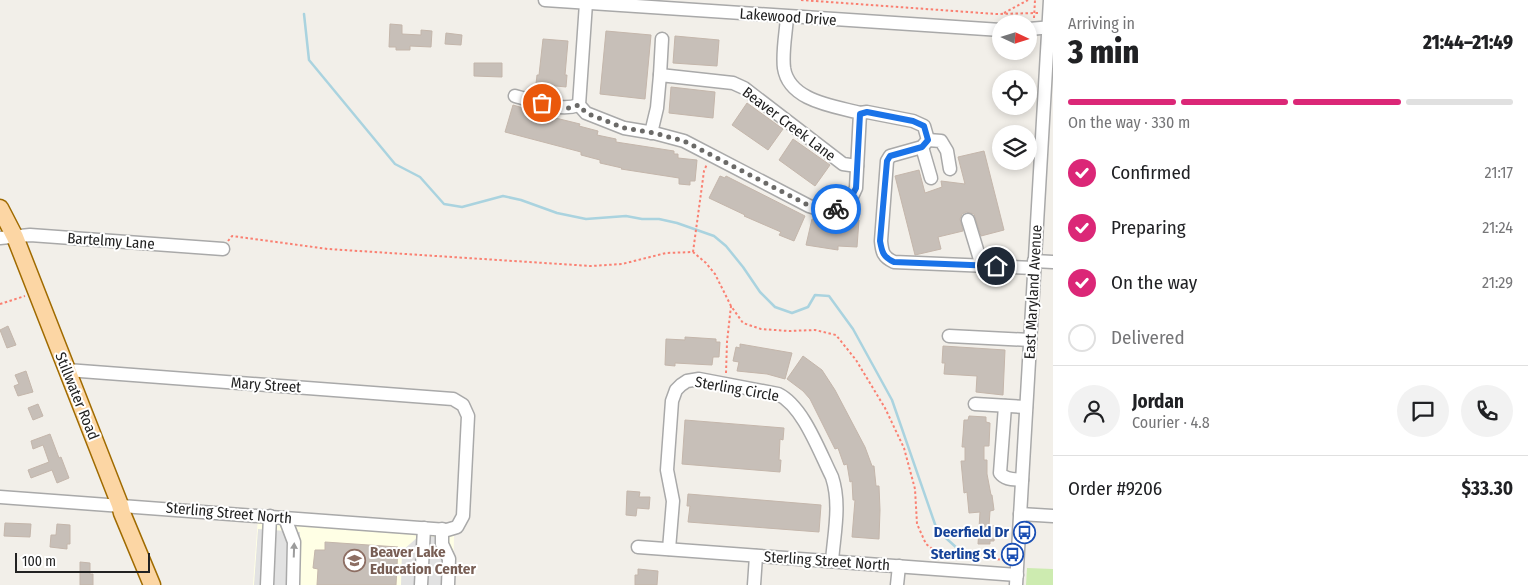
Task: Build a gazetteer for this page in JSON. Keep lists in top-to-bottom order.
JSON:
{
  "streets": {
    "main road": ["Stillwater Road"],
    "street": [
      "Lakewood Drive",
      "Beaver Creek Lane",
      "Bartelmy Lane",
      "East Maryland Avenue",
      "Mary Street",
      "Sterling Circle",
      "Sterling Street North"
    ]
  },
  "crossings": [
    ["Bartelmy Lane", "Stillwater Road"],
    ["East Maryland Avenue", "Sterling Street North"],
    ["Mary Street", "Stillwater Road"],
    ["Mary Street", "Sterling Street North"],
    ["Sterling Circle", "Sterling Street North"],
    ["Stillwater Road", "Sterling Street North"]
  ],
  "places": {
    "bus stop": ["Deerfield Dr", "Sterling St"],
    "school or university": ["Beaver Lake Education Center"]
  },
  "scale_bar": "100 m",
  "north": "right",
  "page": {
    "heading": ["3 min", "Arriving in", "21:44–21:49"],
    "panel": [
      "Jordan",
      "Courier · 4.8",
      "Order #9206",
      "$33.30"
    ],
    "bar": "On the way · 330 m",
    "list": [
      ["Confirmed", "21:17"],
      ["Preparing", "21:24"],
      ["On the way", "21:29"],
      "Delivered"
    ],
    "scale": "100 m"
  }
}
